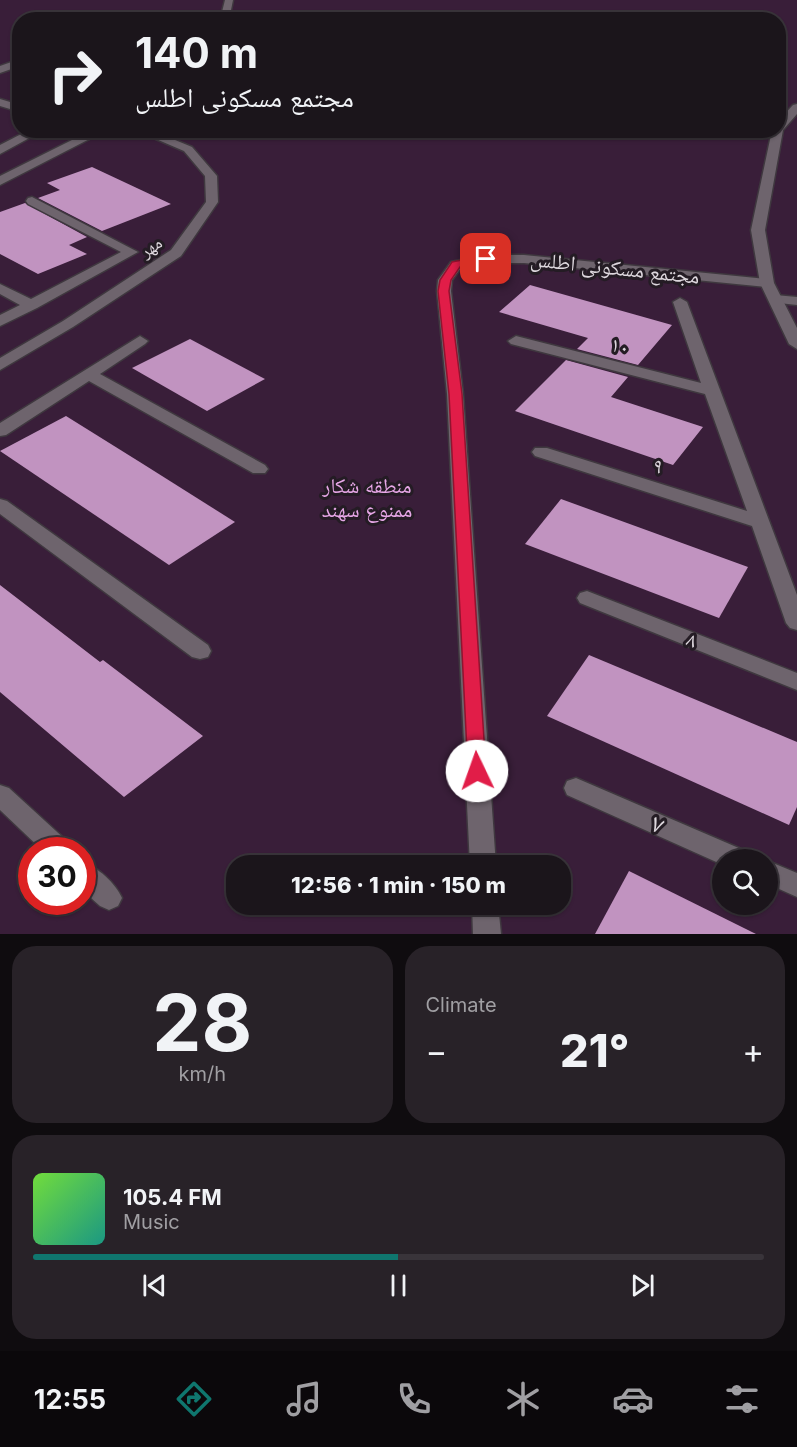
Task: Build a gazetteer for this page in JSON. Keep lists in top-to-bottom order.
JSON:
{
  "streets": {
    "street": [
      "مهر",
      "مجتمع مسکونی اطلس",
      "۱۰",
      "۹",
      "۸",
      "۷"
    ]
  },
  "parks": ["منطقه شکار ممنوع سهند"],
  "page": {
    "turn": ["140 m", "مجتمع مسکونی اطلس"],
    "limit": "30",
    "trip": "12:56 · 1 min · 150 m",
    "tile": [
      ["28", "km/h"],
      "Climate"
    ],
    "heat": ["−", "21°", "+"],
    "song": ["105.4 FM", "Music"],
    "tabs": "12:55"
  }
}
